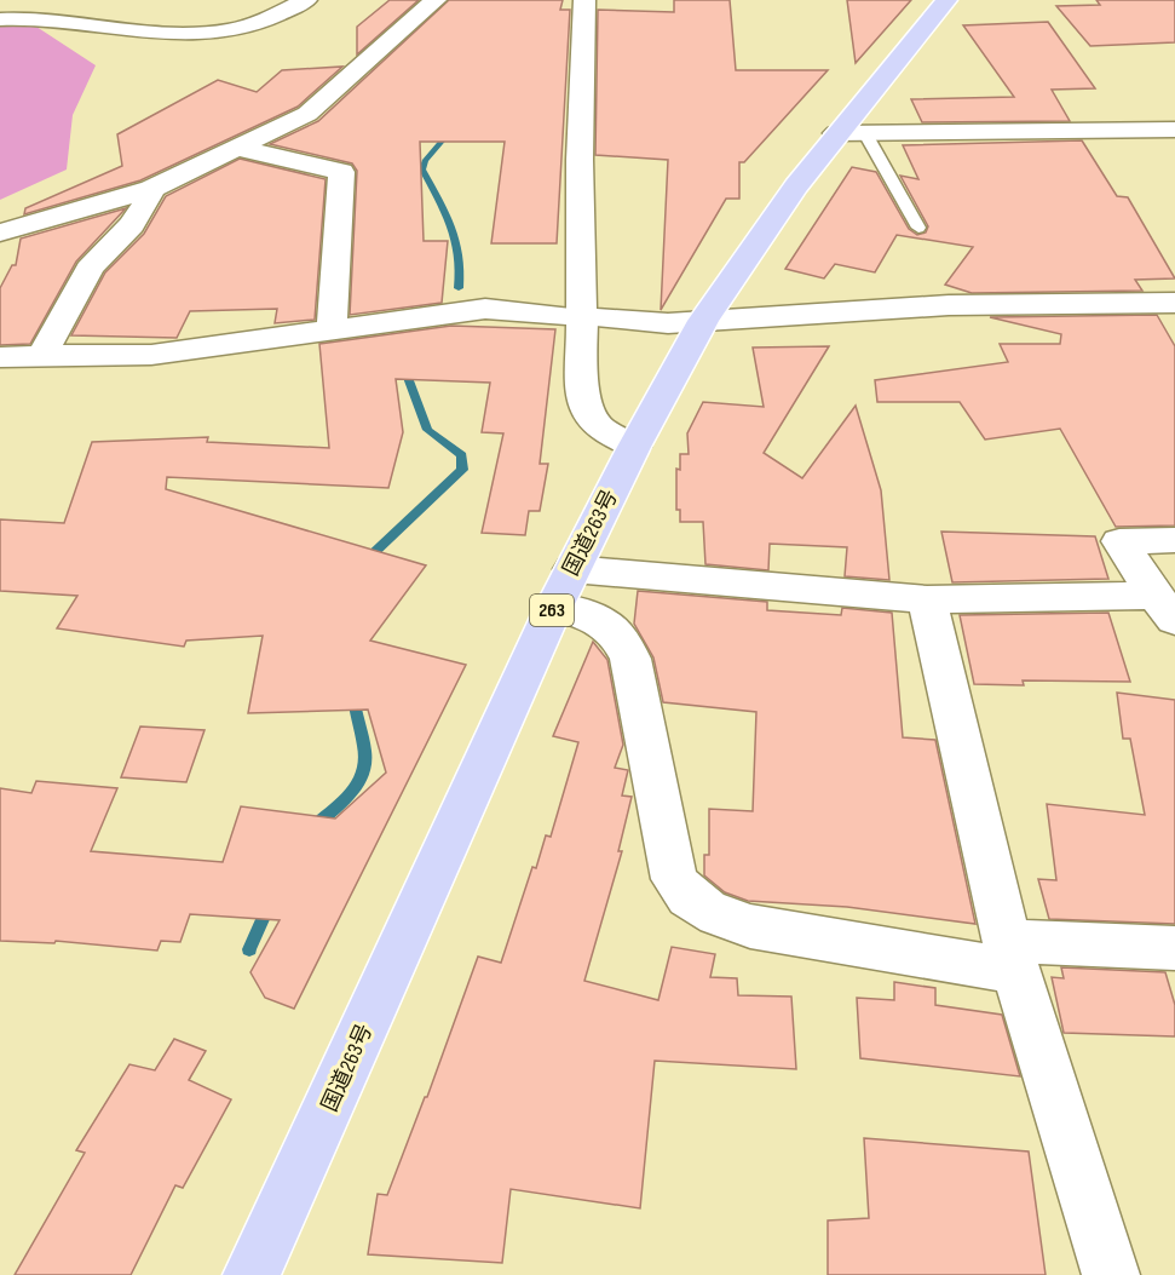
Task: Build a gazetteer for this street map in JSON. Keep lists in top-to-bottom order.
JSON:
{
  "streets": {
    "highway": ["国道263号", "263"]
  }
}
